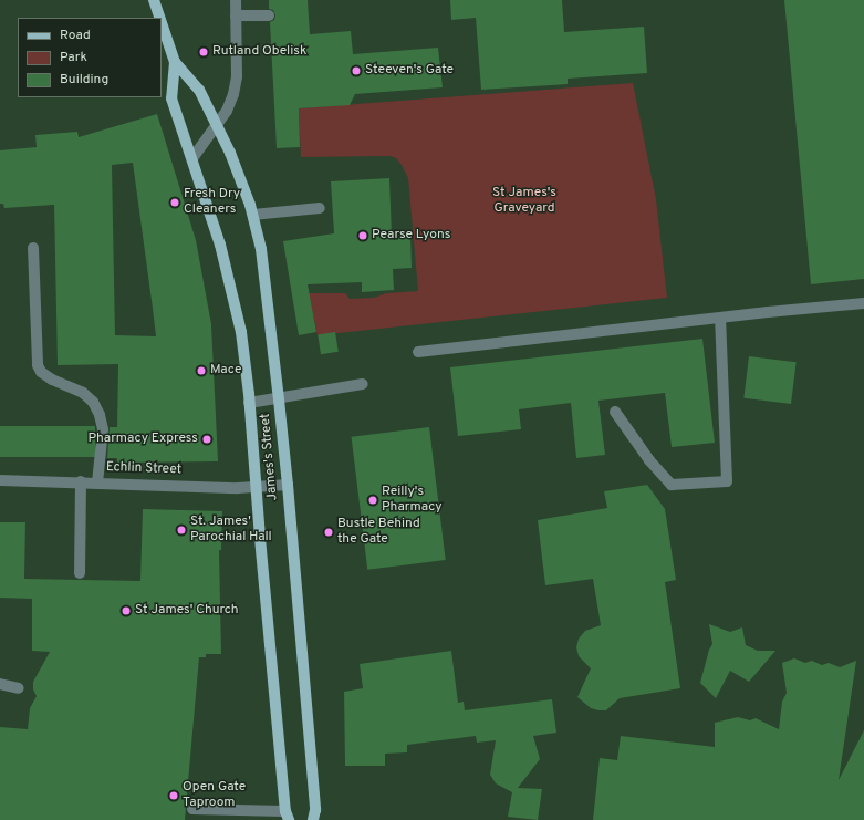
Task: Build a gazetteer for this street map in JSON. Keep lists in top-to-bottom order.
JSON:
{
  "streets": {
    "main road": ["James's Street"],
    "street": ["Echlin Street"]
  },
  "crossings": [
    ["James's Street", "Echlin Street"]
  ],
  "parks": ["St James's Graveyard"],
  "places": [
    "Rutland Obelisk",
    "Steeven's Gate",
    "Fresh Dry Cleaners",
    "Pearse Lyons",
    "Mace",
    "Pharmacy Express",
    "Reilly's Pharmacy",
    "St. James' Parochial Hall",
    "Bustle Behind the Gate",
    "St James' Church",
    "Open Gate Taproom"
  ],
  "legend": ["Road", "Park", "Building"]
}
